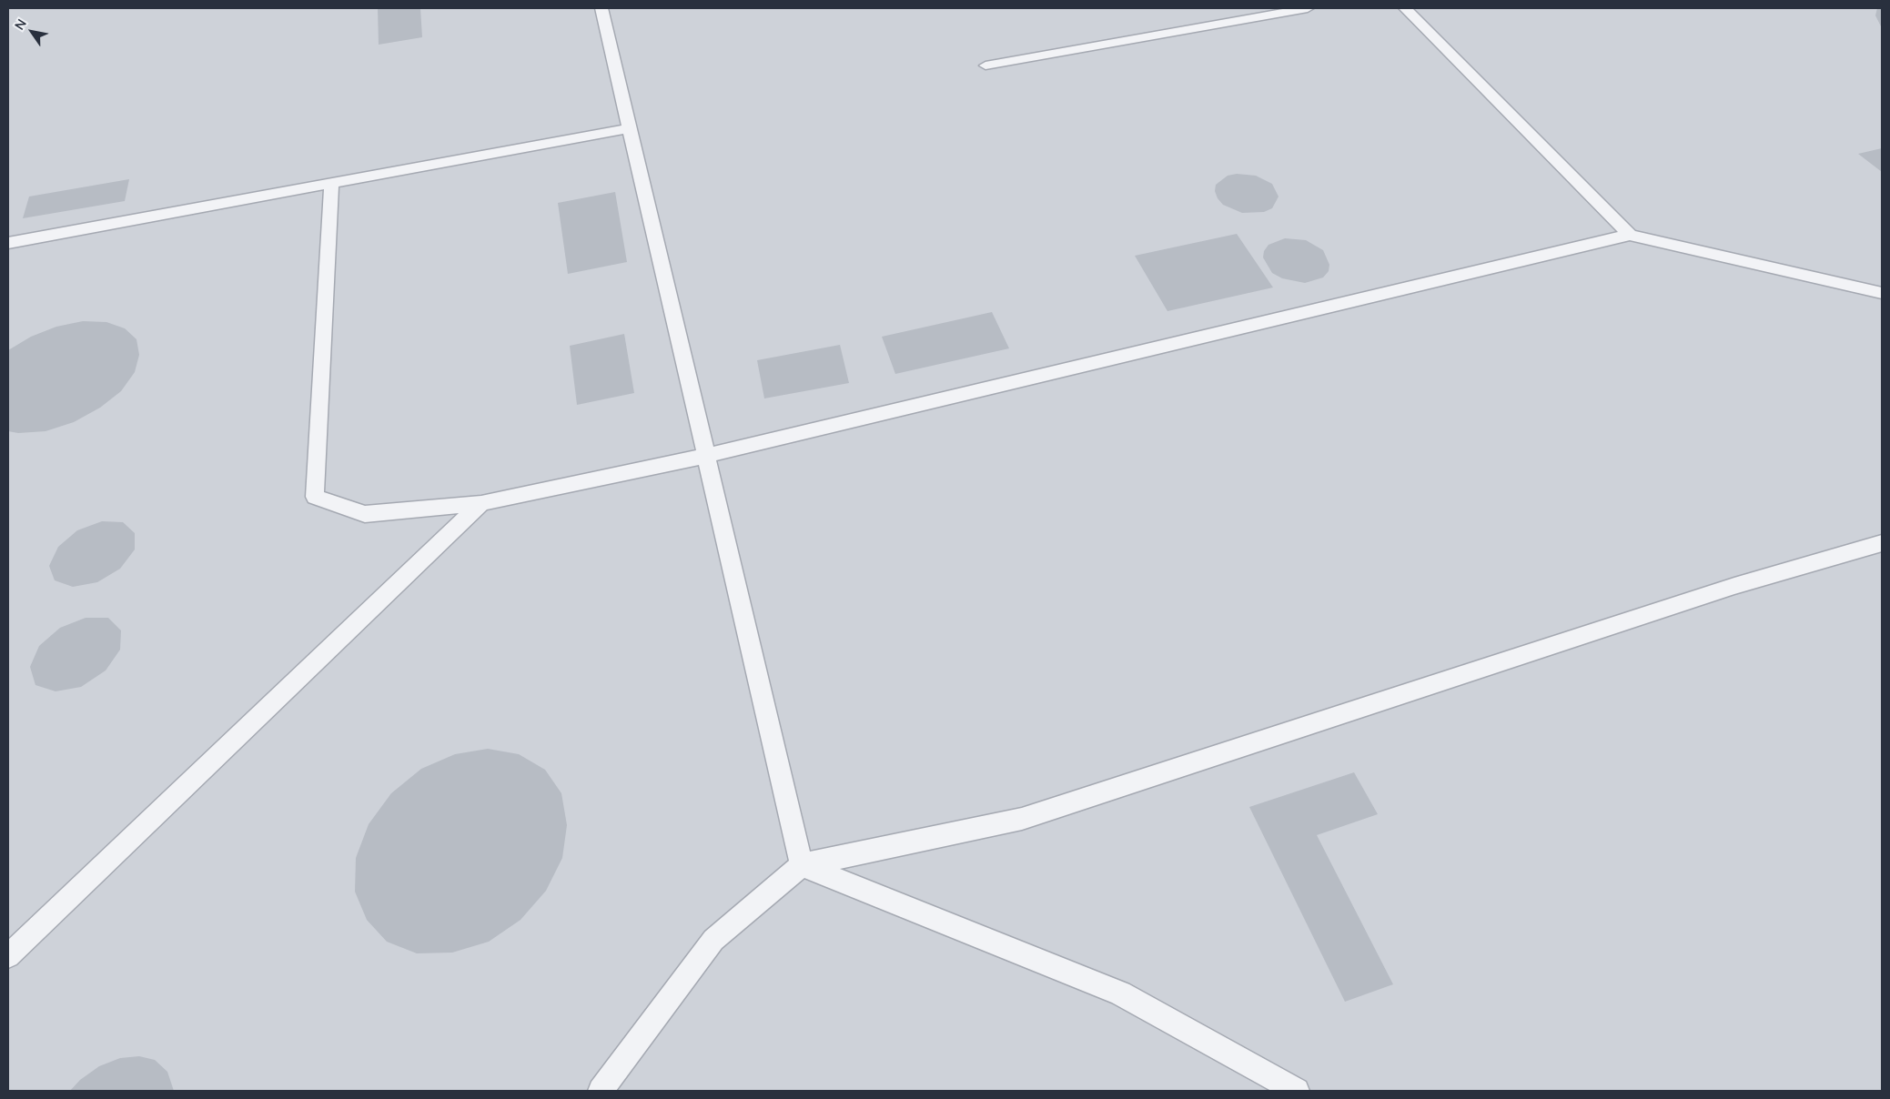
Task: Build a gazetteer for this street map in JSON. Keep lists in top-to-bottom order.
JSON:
{
  "north": "top left"
}
